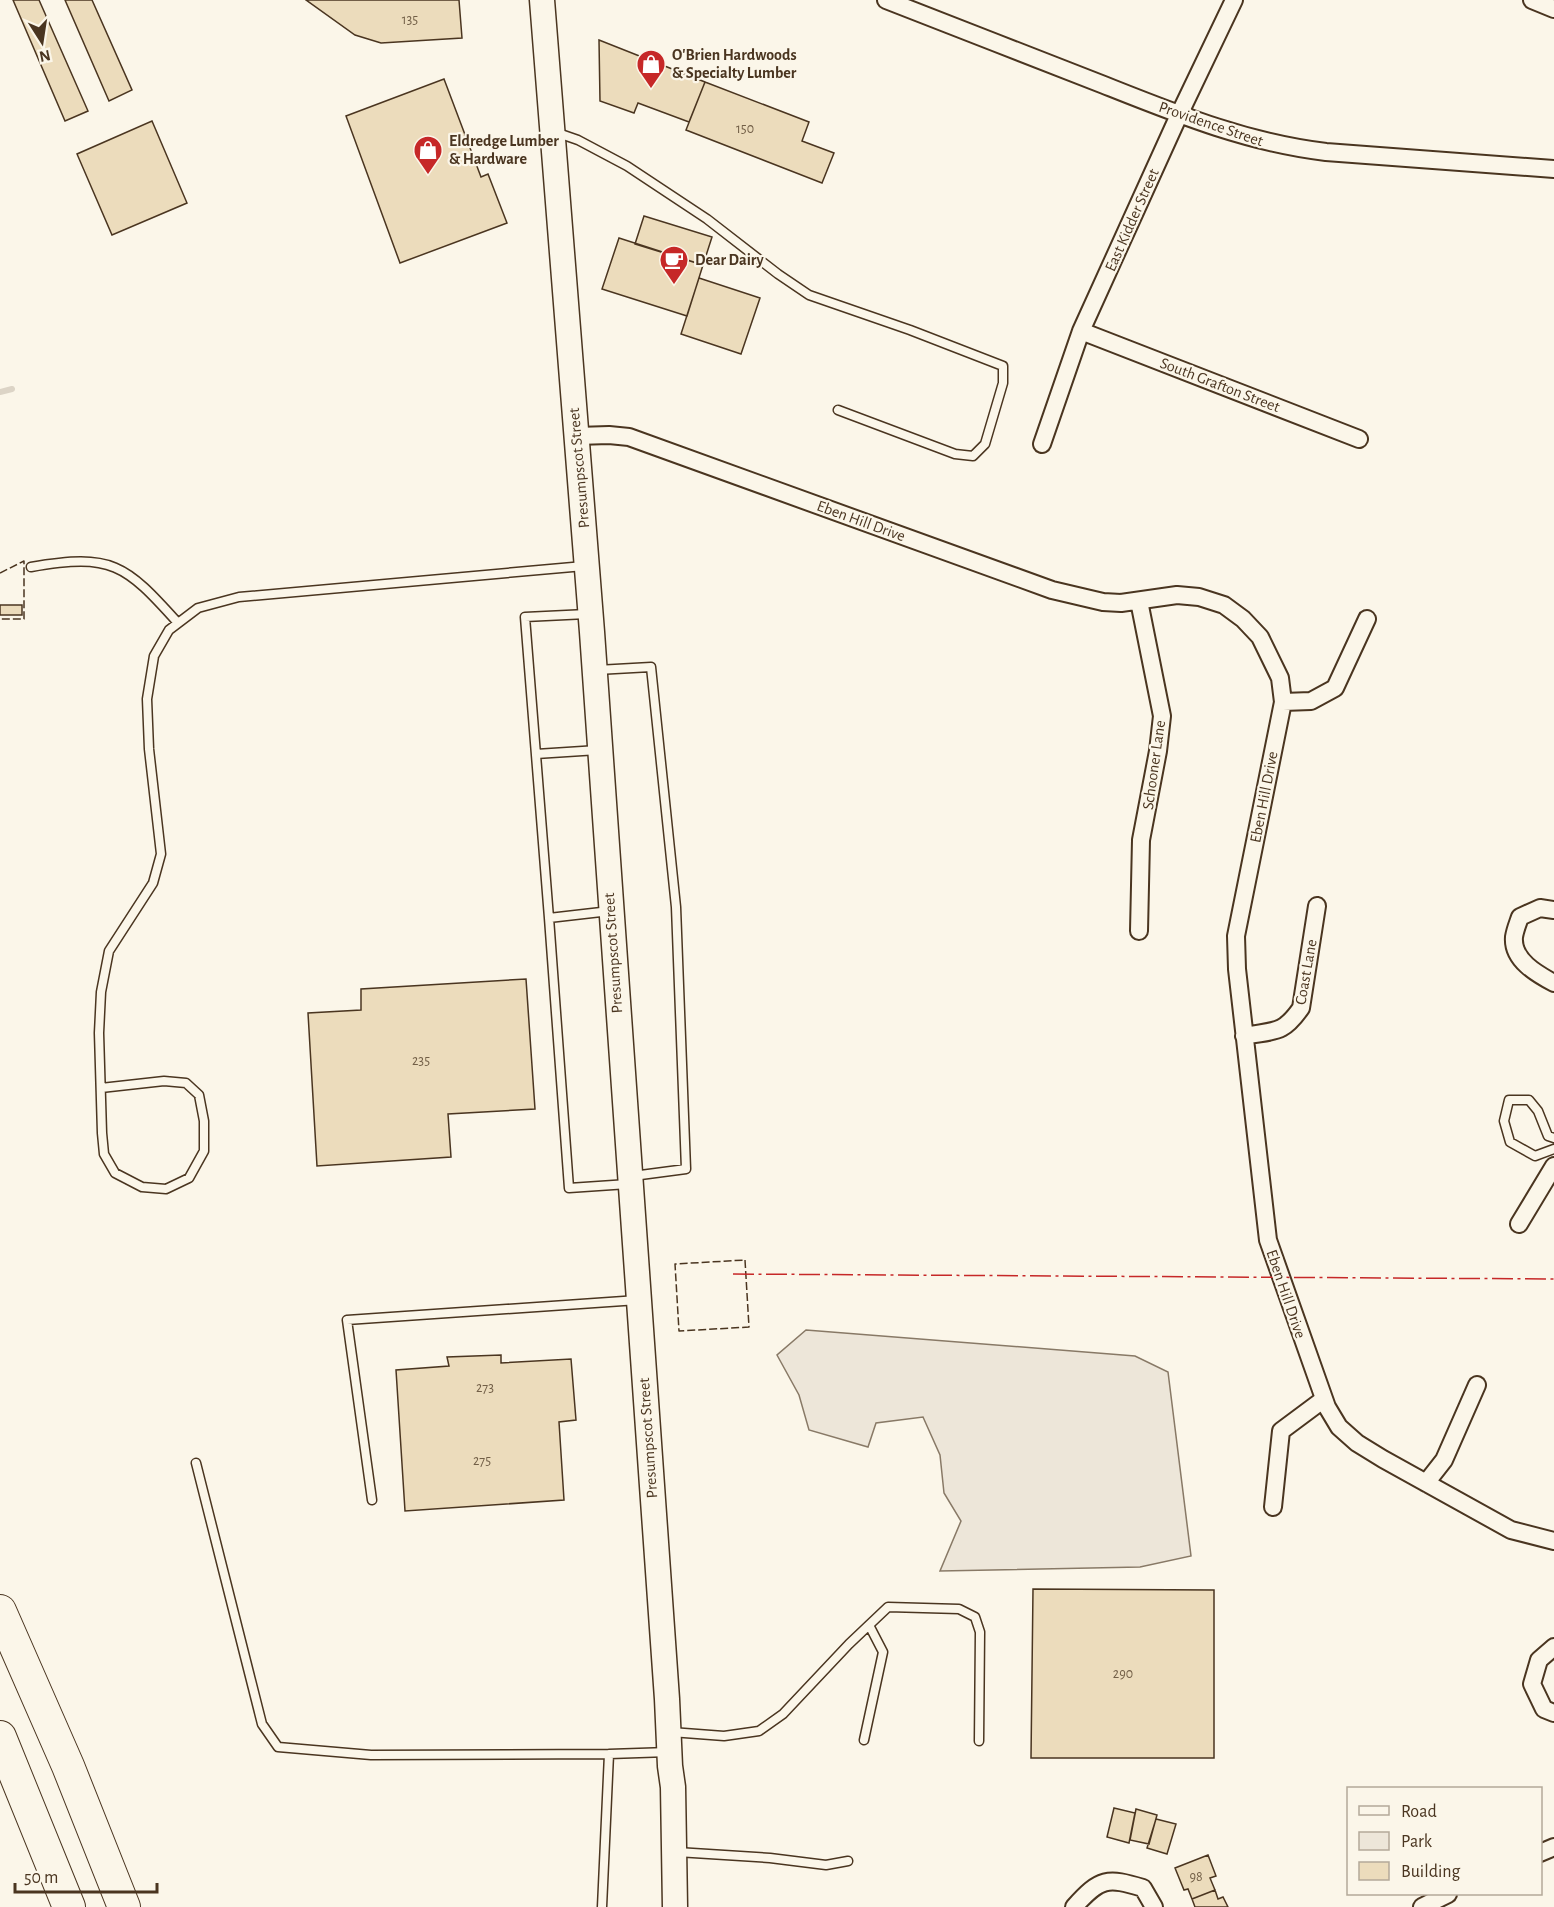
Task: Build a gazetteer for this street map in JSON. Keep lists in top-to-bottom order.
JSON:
{
  "streets": {
    "street": [
      "Providence Street",
      "East Kidder Street",
      "South Grafton Street",
      "Presumpscot Street",
      "Eben Hill Drive",
      "Schooner Lane",
      "Coast Lane"
    ]
  },
  "crossings": [
    ["Providence Street", "East Kidder Street"],
    ["East Kidder Street", "South Grafton Street"],
    ["Presumpscot Street", "Eben Hill Drive"],
    ["Eben Hill Drive", "Schooner Lane"],
    ["Eben Hill Drive", "Coast Lane"]
  ],
  "places": {
    "shop": ["O'Brien Hardwoods & Specialty Lumber", "Eldredge Lumber & Hardware"],
    "cafe": ["Dear Dairy"]
  },
  "house_numbers": [
    "135",
    "150",
    "235",
    "273",
    "275",
    "290",
    "98"
  ],
  "legend": ["Road", "Park", "Building"],
  "scale_bar": "50 m",
  "north": "bottom"
}
